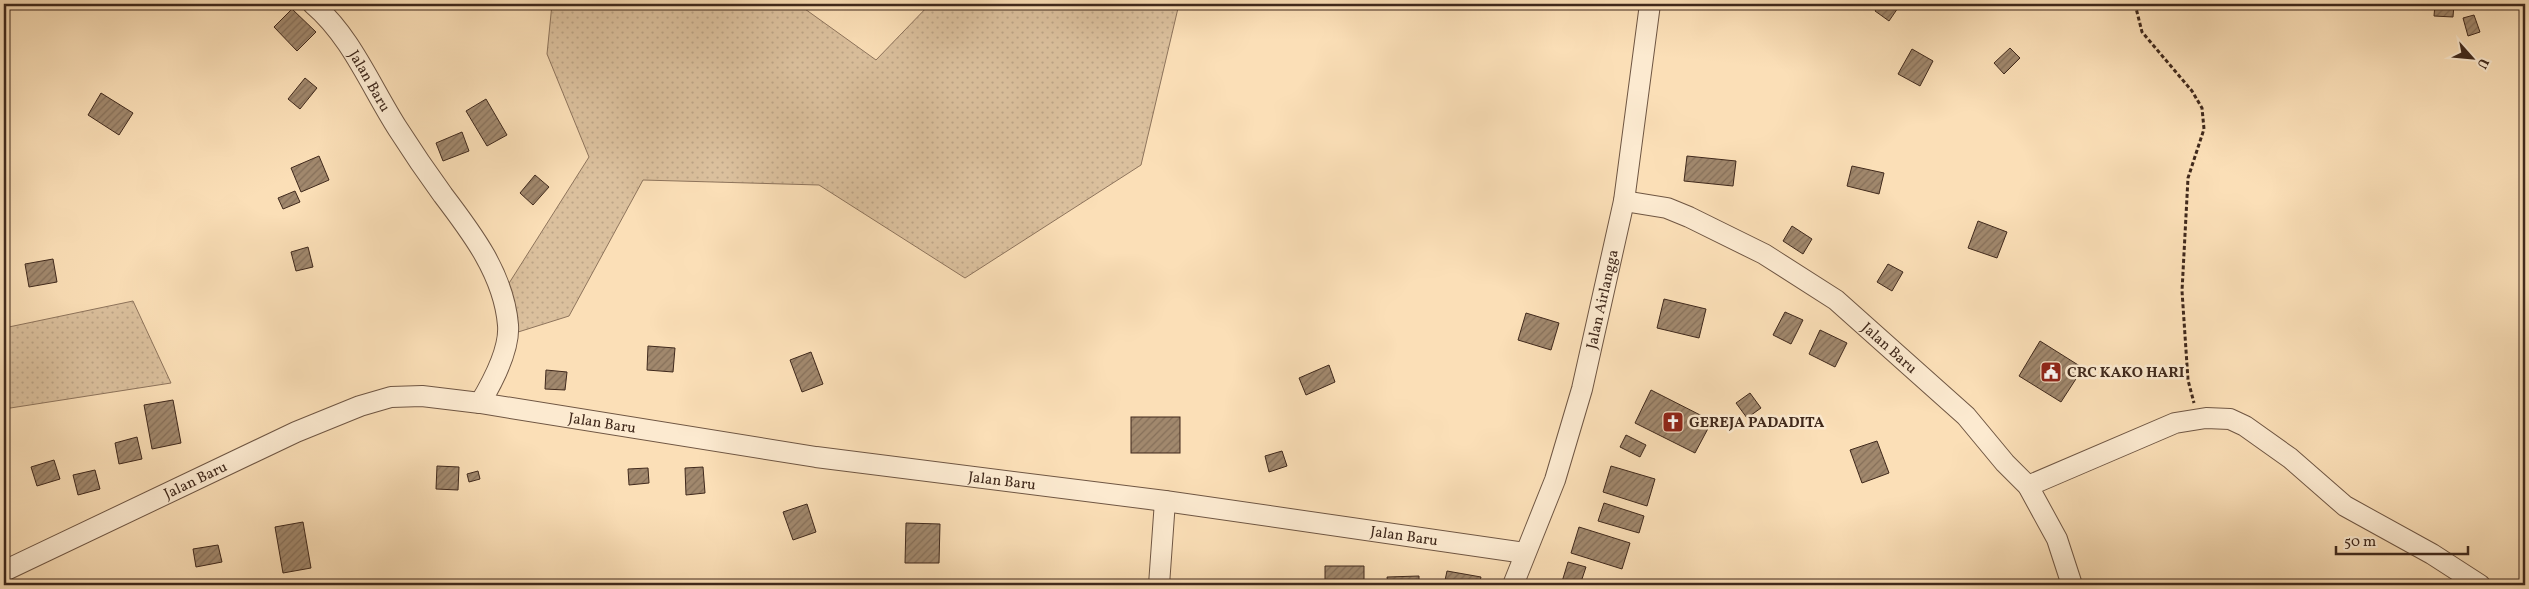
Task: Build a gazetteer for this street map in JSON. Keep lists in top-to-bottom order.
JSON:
{
  "streets": {
    "street": ["Jalan Baru", "Jalan Airlangga"]
  },
  "crossings": [
    ["Jalan Baru", "Jalan Airlangga"]
  ],
  "places": {
    "public building": ["CRC KAKO HARI"],
    "church": ["GEREJA PADADITA"]
  },
  "scale_bar": "50 m",
  "north": "bottom right"
}
